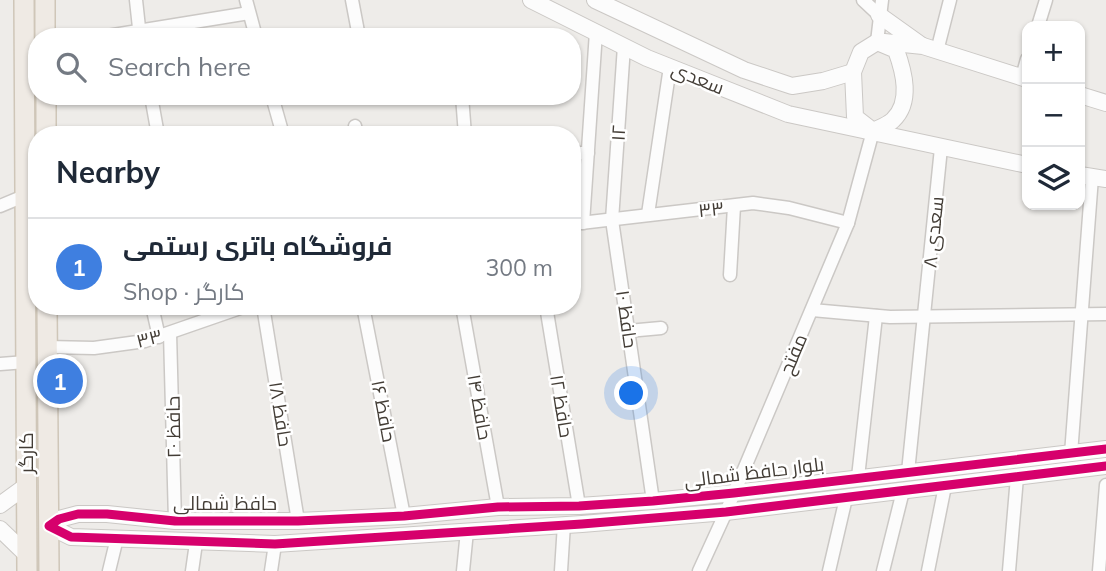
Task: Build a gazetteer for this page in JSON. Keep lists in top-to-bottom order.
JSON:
{
  "streets": {
    "main road": ["کارگر"],
    "street": [
      "سعدی",
      "۱۲",
      "۳۳",
      "سعدی ۸",
      "حافظ ۱۰",
      "مفتح",
      "حافظ ۱۲",
      "حافظ ۱۴",
      "حافظ ۱۶",
      "حافظ ۱۸",
      "حافظ ۲۰",
      "بلوار حافظ شمالی",
      "حافظ شمالی"
    ]
  },
  "crossings": [
    ["سعدی", "۱۲"],
    ["سعدی", "سعدی ۸"],
    ["سعدی", "مفتح"],
    ["۱۲", "۳۳"],
    ["۱۲", "حافظ ۱۰"],
    ["۳۳", "حافظ ۱۰"],
    ["۳۳", "مفتح"],
    ["۳۳", "حافظ ۲۰"],
    ["۳۳", "کارگر"],
    ["سعدی ۸", "بلوار حافظ شمالی"],
    ["حافظ ۱۰", "بلوار حافظ شمالی"],
    ["مفتح", "بلوار حافظ شمالی"],
    ["حافظ ۱۲", "بلوار حافظ شمالی"],
    ["حافظ ۱۴", "بلوار حافظ شمالی"],
    ["حافظ ۱۶", "بلوار حافظ شمالی"],
    ["حافظ ۱۶", "حافظ شمالی"],
    ["حافظ ۱۸", "حافظ شمالی"],
    ["حافظ ۲۰", "حافظ شمالی"],
    ["کارگر", "بلوار حافظ شمالی"],
    ["کارگر", "حافظ شمالی"],
    ["بلوار حافظ شمالی", "حافظ شمالی"]
  ],
  "page": {
    "map_buttons": ["+", "−"],
    "search": "Search here",
    "heading": "Nearby",
    "list": [
      {
        "mark": "1",
        "name": "فروشگاه باتری رستمی",
        "note": "Shop · کارگر",
        "value": "300 m"
      }
    ],
    "pins": "1"
  }
}
